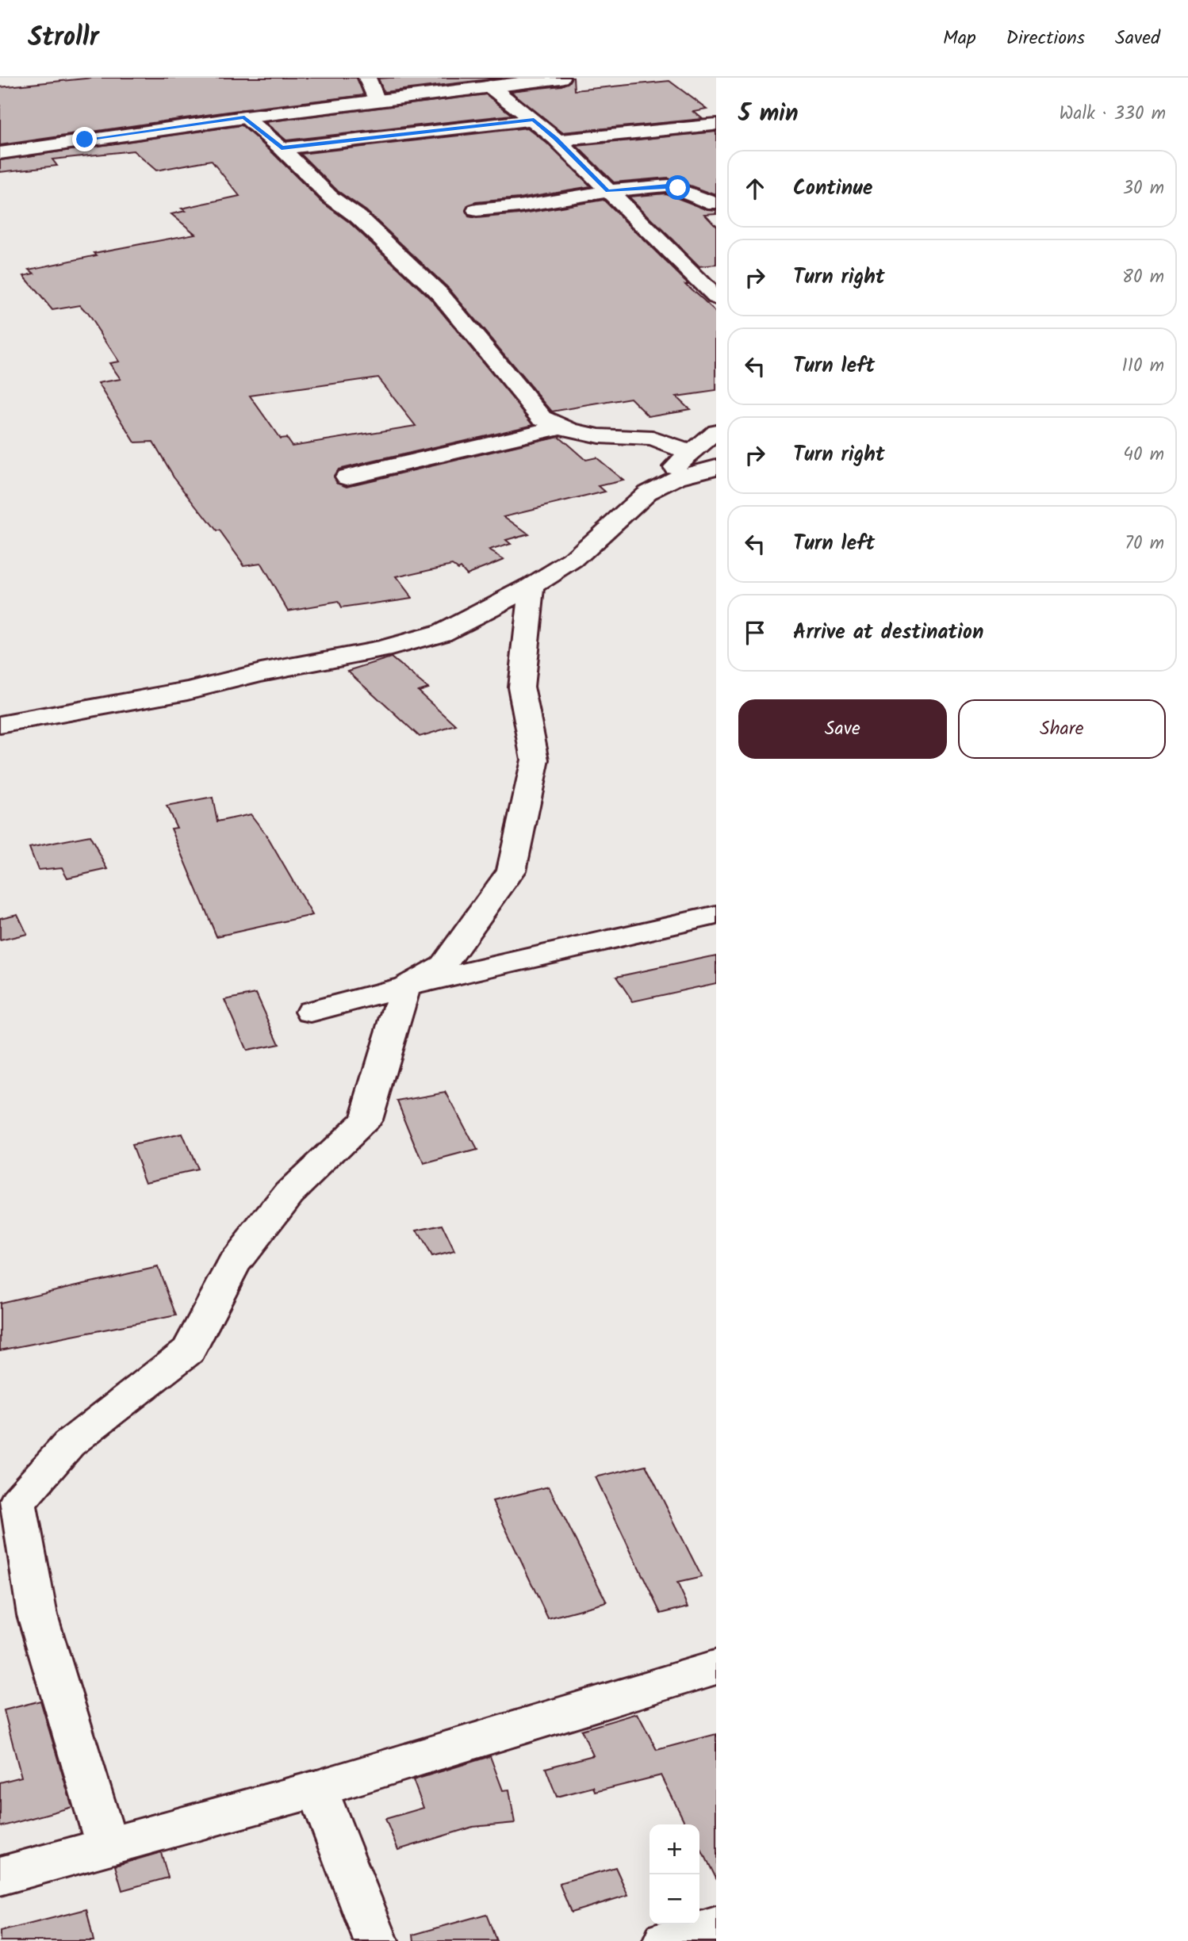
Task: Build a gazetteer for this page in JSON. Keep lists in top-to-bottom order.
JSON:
{
  "page": {
    "header": "Strollr",
    "nav": ["Map", "Directions", "Saved"],
    "heading": ["5 min", "Walk · 330 m"],
    "list": [
      ["Continue", "30 m"],
      ["Turn right", "80 m"],
      ["Turn left", "110 m"],
      ["Turn right", "40 m"],
      ["Turn left", "70 m"],
      "Arrive at destination"
    ],
    "buttons": ["Save", "Share"],
    "map_buttons": ["+", "−"]
  }
}
